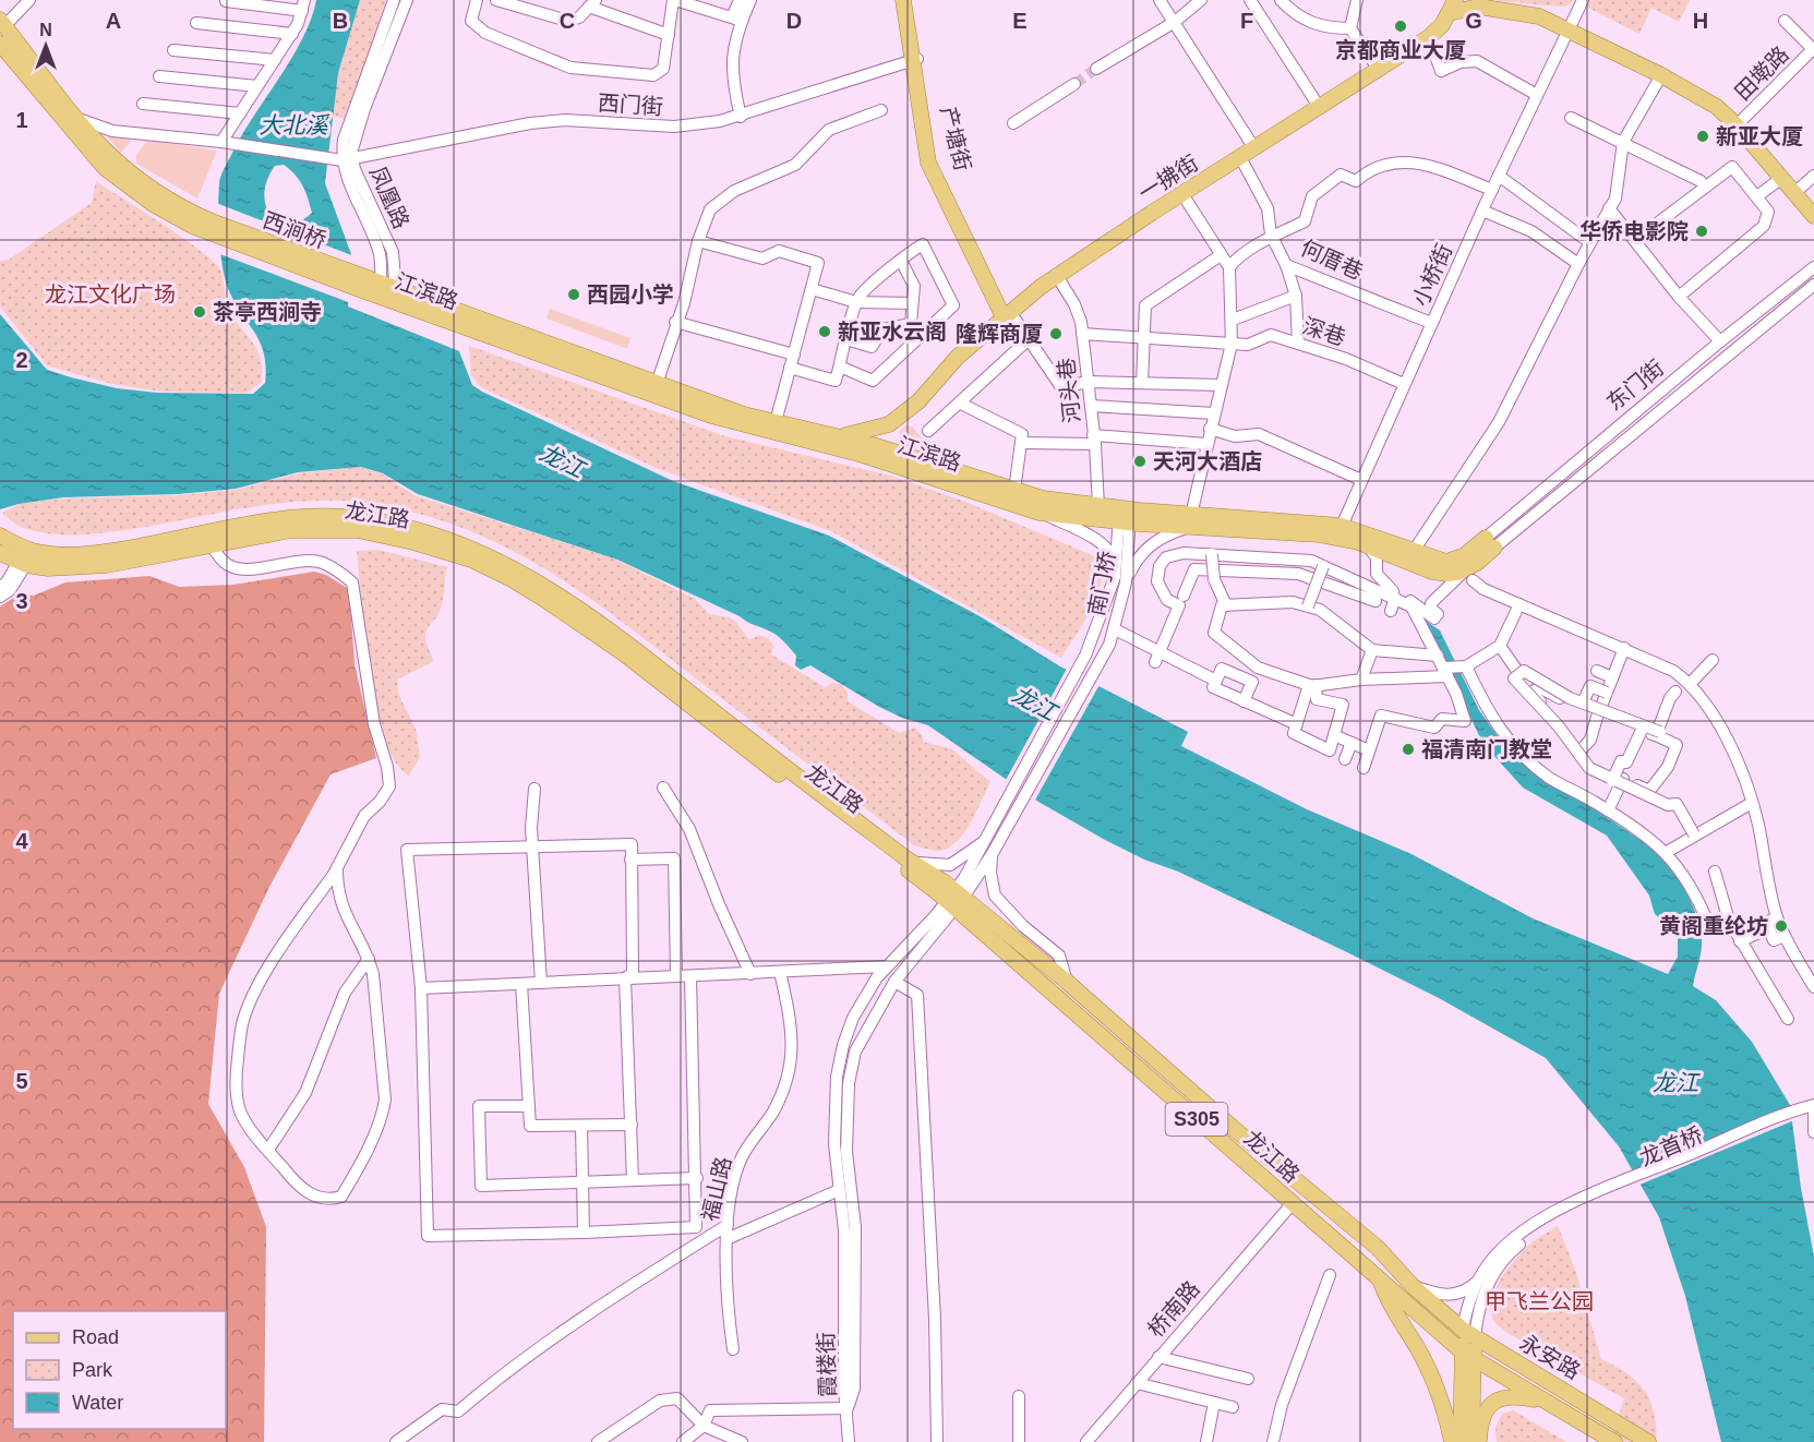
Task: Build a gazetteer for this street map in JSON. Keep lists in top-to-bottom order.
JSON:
{
  "streets": {
    "main road": [
      "产塘街",
      "一拂街",
      "西涧桥",
      "江滨路",
      "龙江路",
      "S305",
      "永安路"
    ],
    "street": [
      "田墘路",
      "西门街",
      "凤凰路",
      "何厝巷",
      "小桥街",
      "深巷",
      "东门街",
      "河头巷",
      "南门桥",
      "龙首桥",
      "福山路",
      "桥南路",
      "霞楼街"
    ]
  },
  "crossings": [
    ["田墘路", "一拂街"],
    ["西门街", "产塘街"],
    ["西门街", "凤凰路"],
    ["产塘街", "一拂街"],
    ["一拂街", "何厝巷"],
    ["一拂街", "小桥街"],
    ["一拂街", "江滨路"],
    ["一拂街", "河头巷"],
    ["凤凰路", "江滨路"],
    ["西涧桥", "江滨路"],
    ["何厝巷", "小桥街"],
    ["小桥街", "江滨路"],
    ["小桥街", "深巷"],
    ["江滨路", "东门街"],
    ["江滨路", "河头巷"],
    ["江滨路", "南门桥"],
    ["深巷", "河头巷"],
    ["龙江路", "桥南路"],
    ["龙江路", "永安路"],
    ["龙江路", "霞楼街"]
  ],
  "water": ["大北溪", "龙江"],
  "parks": ["龙江文化广场", "甲飞兰公园"],
  "places": [
    "京都商业大厦",
    "新亚大厦",
    "华侨电影院",
    "西园小学",
    "茶亭西涧寺",
    "新亚水云阁",
    "隆辉商厦",
    "天河大酒店",
    "福清南门教堂",
    "黄阁重纶坊"
  ],
  "legend": ["Road", "Park", "Water"],
  "north": "top",
  "grid": {
    "columns": [
      "A",
      "B",
      "C",
      "D",
      "E",
      "F",
      "G",
      "H"
    ],
    "rows": [
      "1",
      "2",
      "3",
      "4",
      "5"
    ]
  }
}
